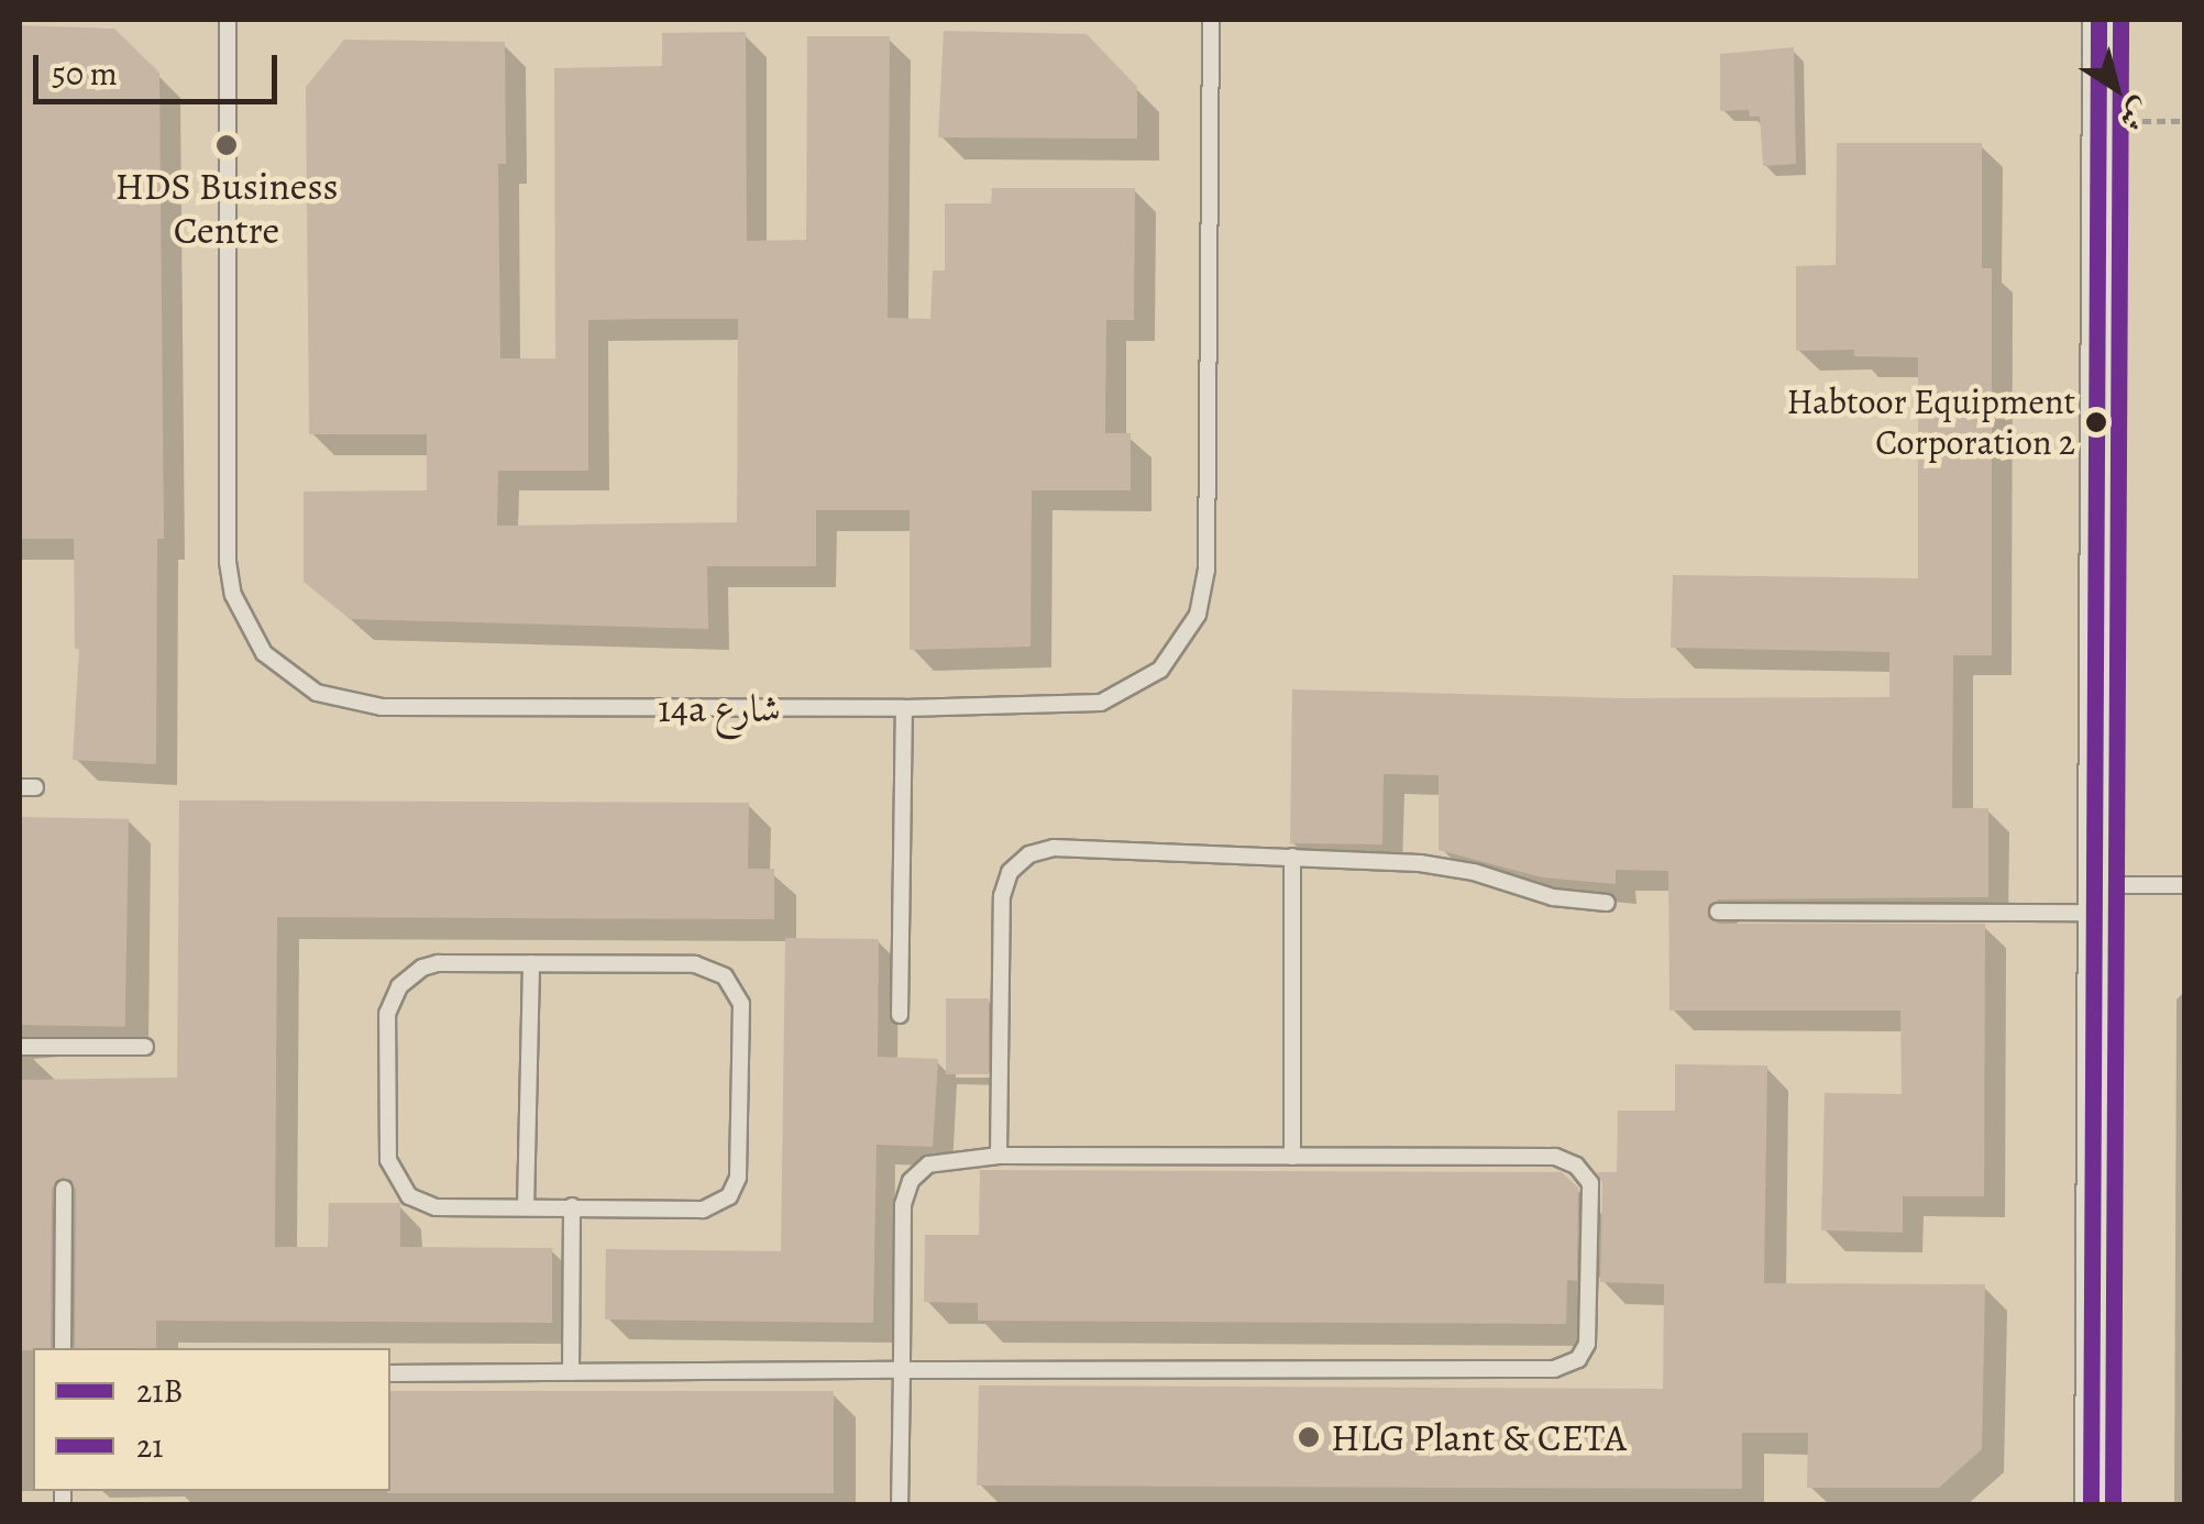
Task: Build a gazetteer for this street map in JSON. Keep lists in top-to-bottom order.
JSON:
{
  "streets": {
    "lane": ["14a شارع"]
  },
  "places": ["HDS Business Centre", "Habtoor Equipment Corporation 2", "HLG Plant & CETA"],
  "lines": ["transit line 21B", "transit line 21"],
  "legend": ["21B", "21"],
  "scale_bar": "50 m",
  "north": "bottom right"
}
